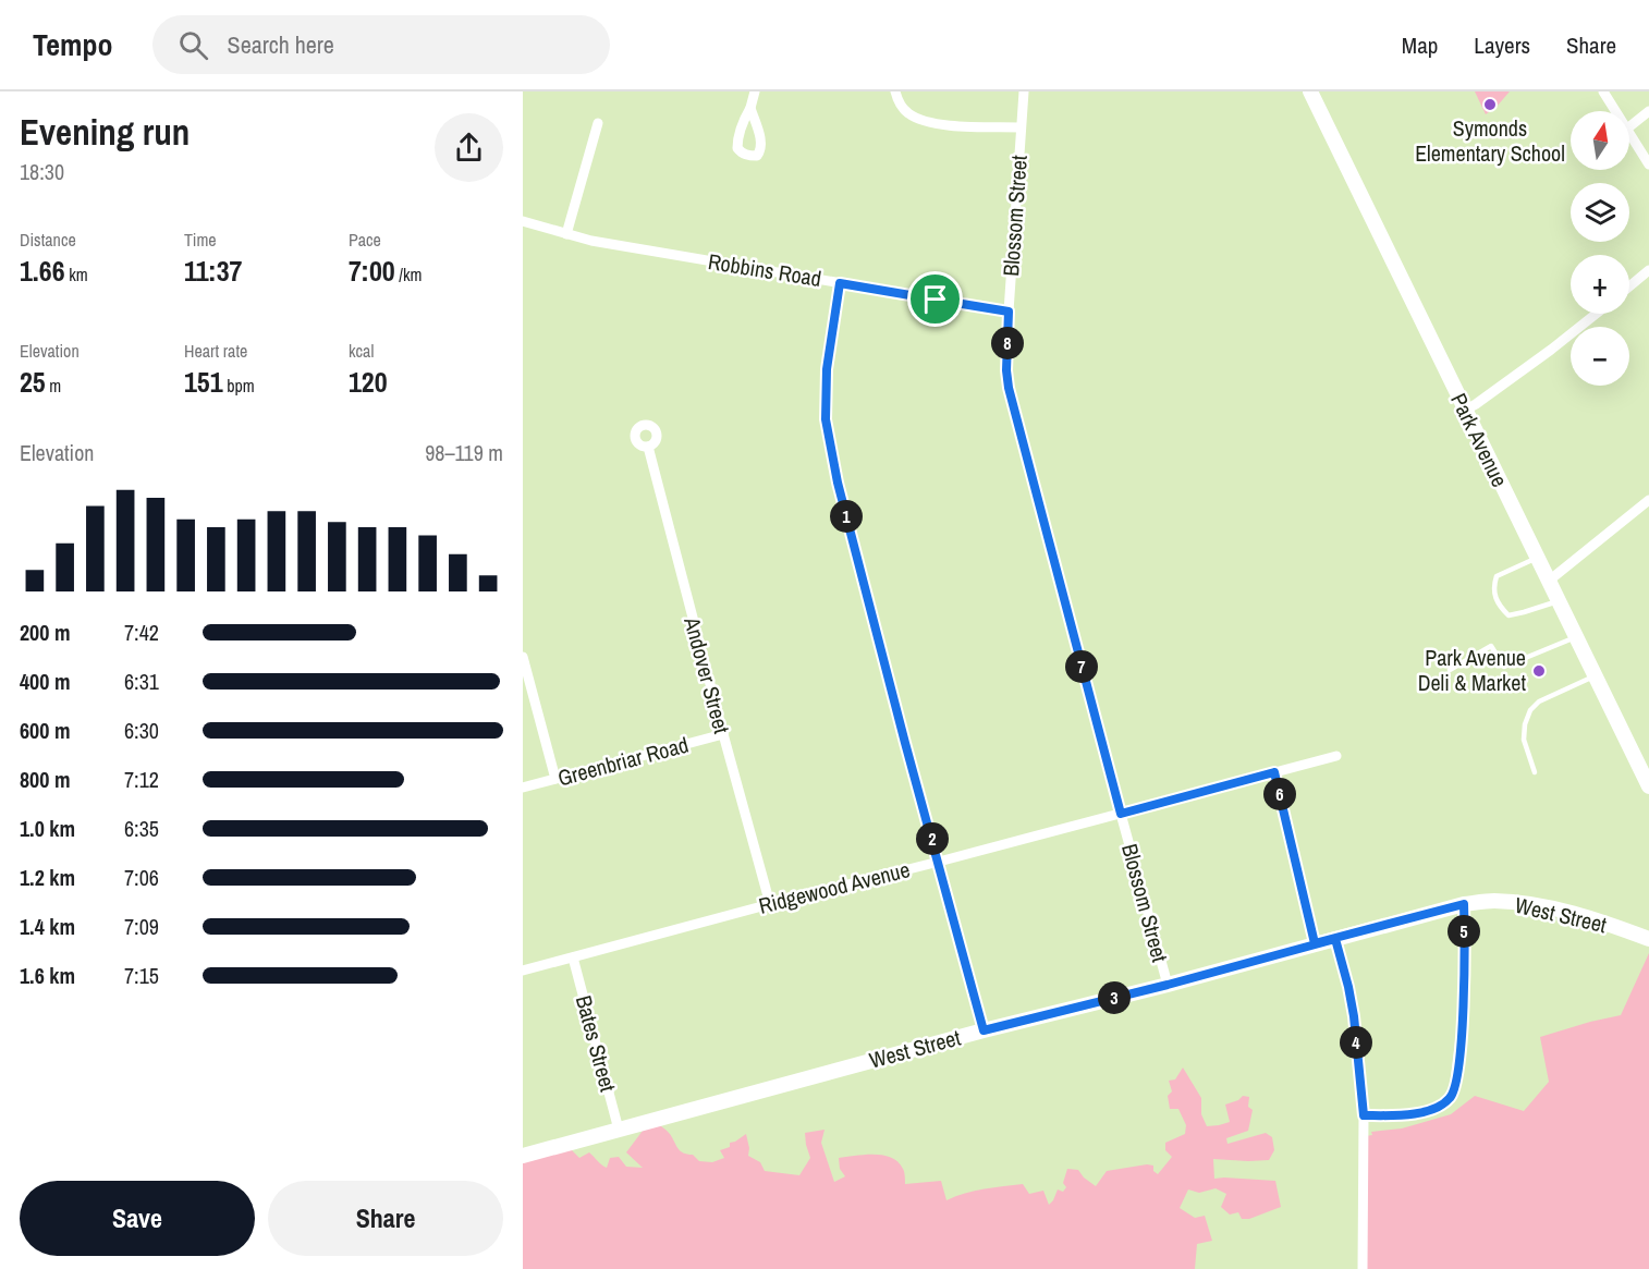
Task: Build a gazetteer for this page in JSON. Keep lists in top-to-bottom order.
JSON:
{
  "streets": {
    "street": [
      "Blossom Street",
      "Robbins Road",
      "Park Avenue",
      "Andover Street",
      "Greenbriar Road",
      "Ridgewood Avenue",
      "West Street",
      "Bates Street"
    ]
  },
  "crossings": [
    ["Blossom Street", "Robbins Road"],
    ["Blossom Street", "Ridgewood Avenue"],
    ["Blossom Street", "West Street"],
    ["Andover Street", "Greenbriar Road"],
    ["Andover Street", "Ridgewood Avenue"],
    ["Ridgewood Avenue", "Bates Street"],
    ["West Street", "Bates Street"]
  ],
  "places": ["Symonds Elementary School", "Park Avenue Deli & Market"],
  "north": "top",
  "page": {
    "header": "Tempo",
    "search": "Search here",
    "nav": ["Map", "Layers", "Share"],
    "heading": ["Evening run", "18:30"],
    "map_buttons": ["+", "−"],
    "stats": [
      ["Distance", "1.66 km"],
      ["Time", "11:37"],
      ["Pace", "7:00 /km"],
      ["Elevation", "25 m"],
      ["Heart rate", "151 bpm"],
      ["kcal", "120"]
    ],
    "pins": [
      "8",
      "1",
      "7",
      "6",
      "2",
      "5",
      "3",
      "4"
    ],
    "chart": ["Elevation", "98–119 m"],
    "list": [
      {
        "name": "200 m",
        "note": "7:42"
      },
      {
        "name": "400 m",
        "note": "6:31"
      },
      {
        "name": "600 m",
        "note": "6:30"
      },
      {
        "name": "800 m",
        "note": "7:12"
      },
      {
        "name": "1.0 km",
        "note": "6:35"
      },
      {
        "name": "1.2 km",
        "note": "7:06"
      },
      {
        "name": "1.4 km",
        "note": "7:09"
      },
      {
        "name": "1.6 km",
        "note": "7:15"
      }
    ],
    "buttons": ["Save", "Share"]
  }
}
